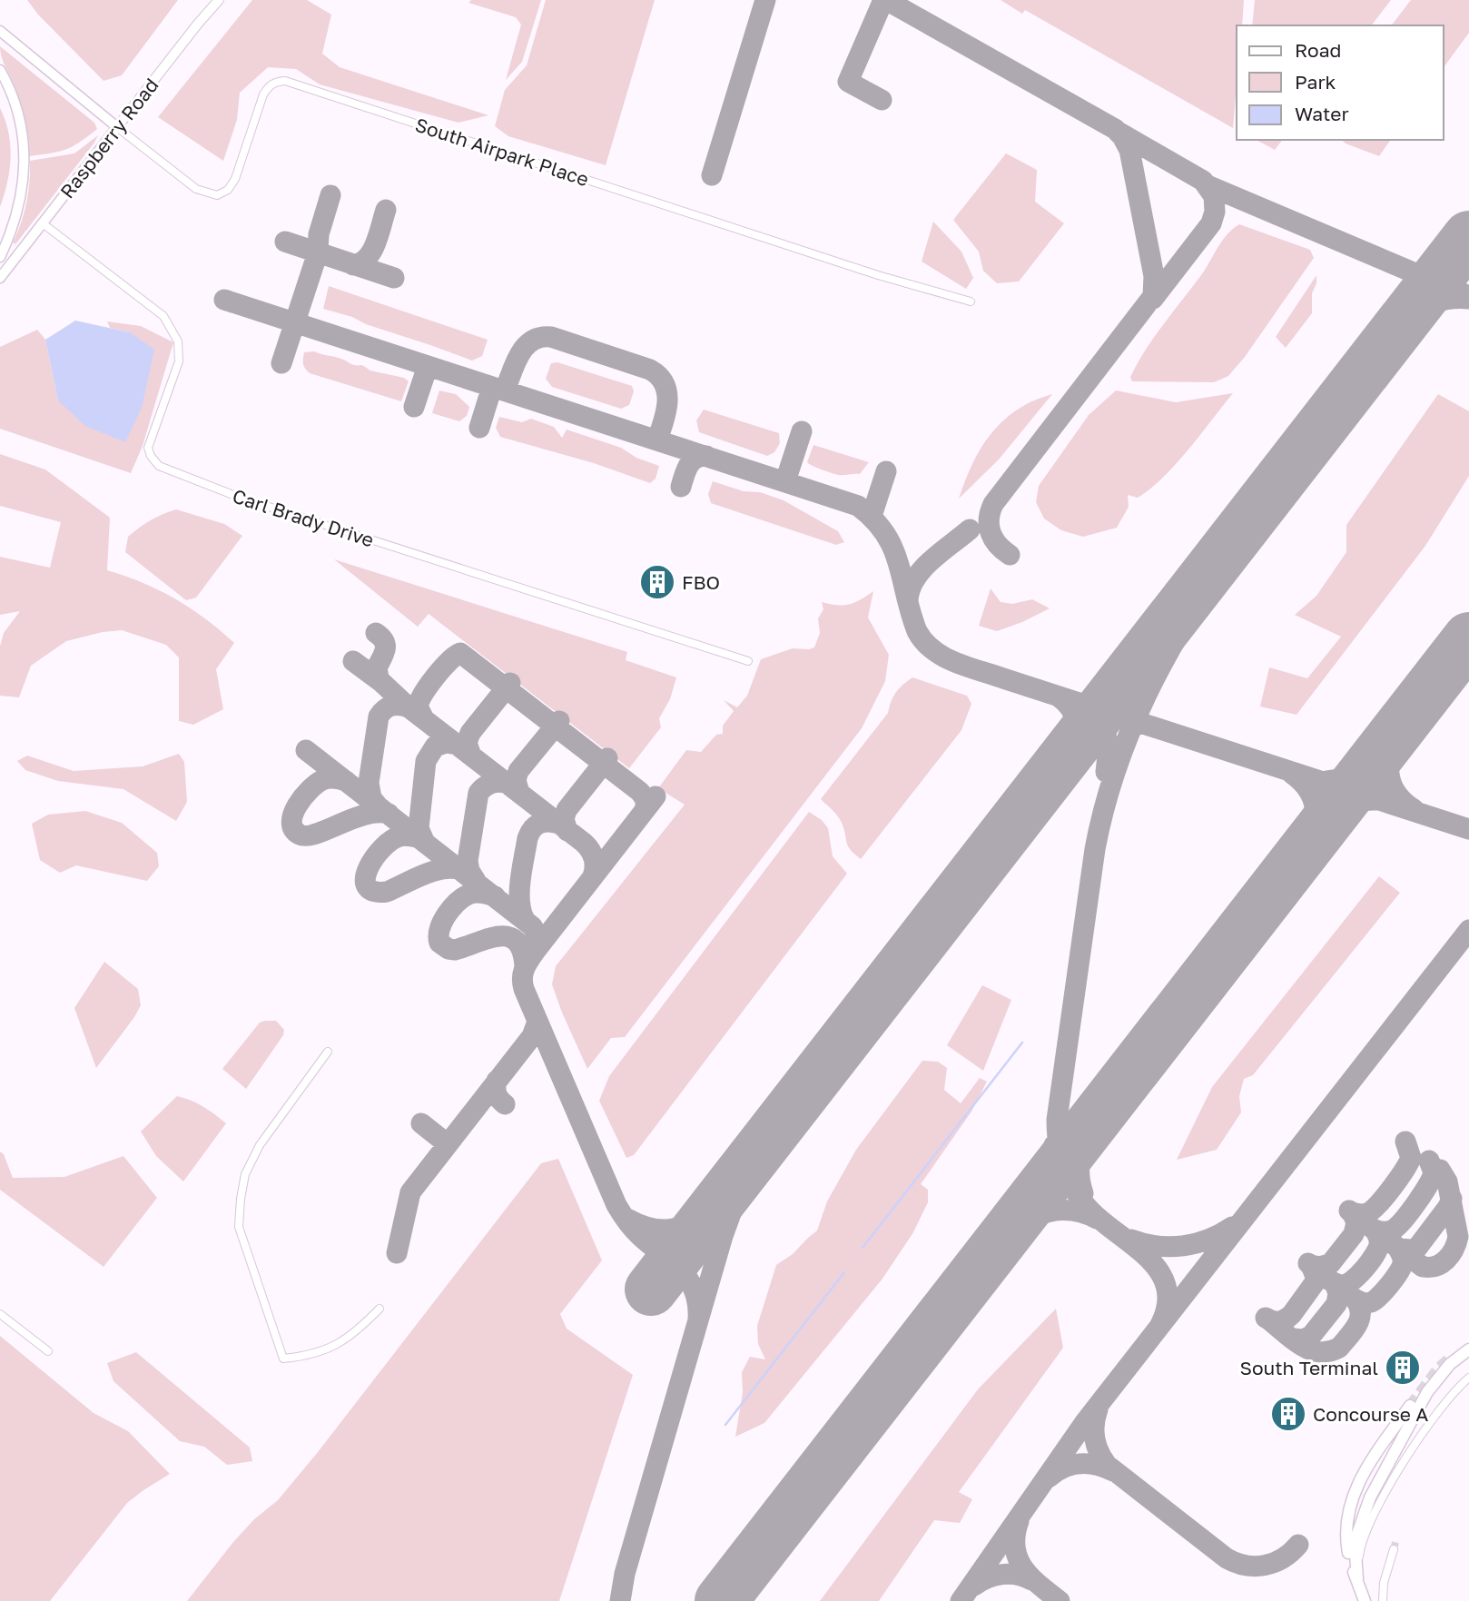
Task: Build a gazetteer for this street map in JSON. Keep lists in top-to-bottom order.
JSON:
{
  "streets": {
    "main road": ["Raspberry Road"],
    "street": ["South Airpark Place", "Carl Brady Drive"]
  },
  "crossings": [
    ["Raspberry Road", "South Airpark Place"],
    ["Raspberry Road", "Carl Brady Drive"]
  ],
  "places": {
    "building": ["FBO", "South Terminal", "Concourse A"]
  },
  "legend": ["Road", "Park", "Water"]
}
